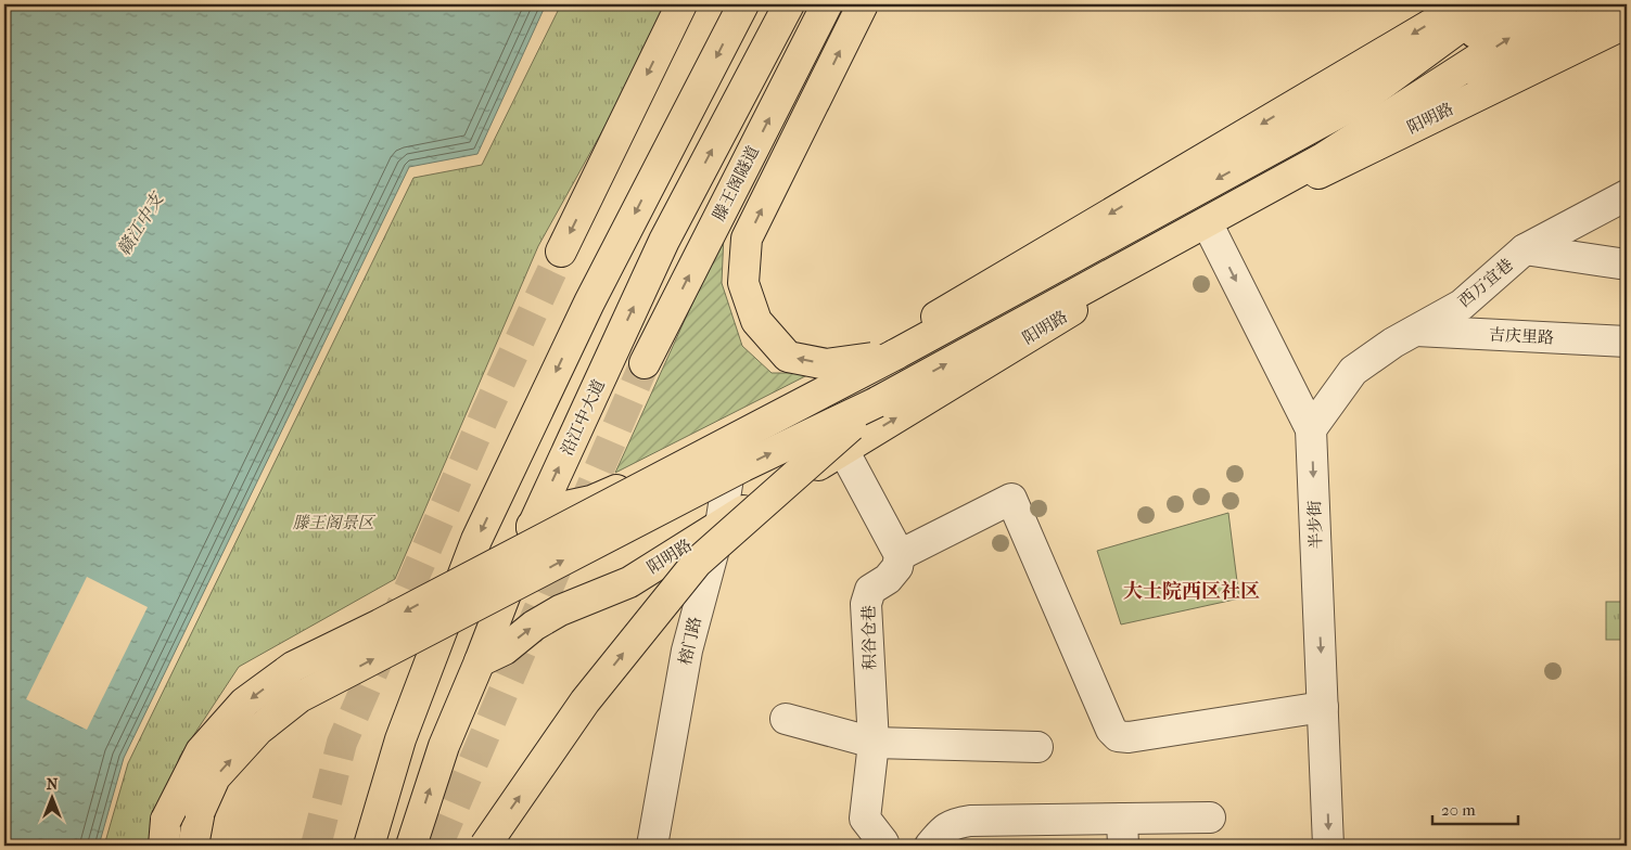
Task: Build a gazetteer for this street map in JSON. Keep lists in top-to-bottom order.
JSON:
{
  "streets": {
    "main road": ["阳明路", "滕王阁隧道", "沿江中大道"],
    "street": [
      "西万宜巷",
      "吉庆里路",
      "半步街",
      "积谷仓巷",
      "榕门路"
    ]
  },
  "crossings": [
    ["阳明路", "沿江中大道"],
    ["阳明路", "半步街"],
    ["阳明路", "榕门路"],
    ["西万宜巷", "吉庆里路"],
    ["西万宜巷", "半步街"]
  ],
  "one_way": ["半步街"],
  "districts": ["大士院西区社区"],
  "water": ["赣江中支"],
  "parks": ["滕王阁景区"],
  "scale_bar": "20 m",
  "north": "top"
}
